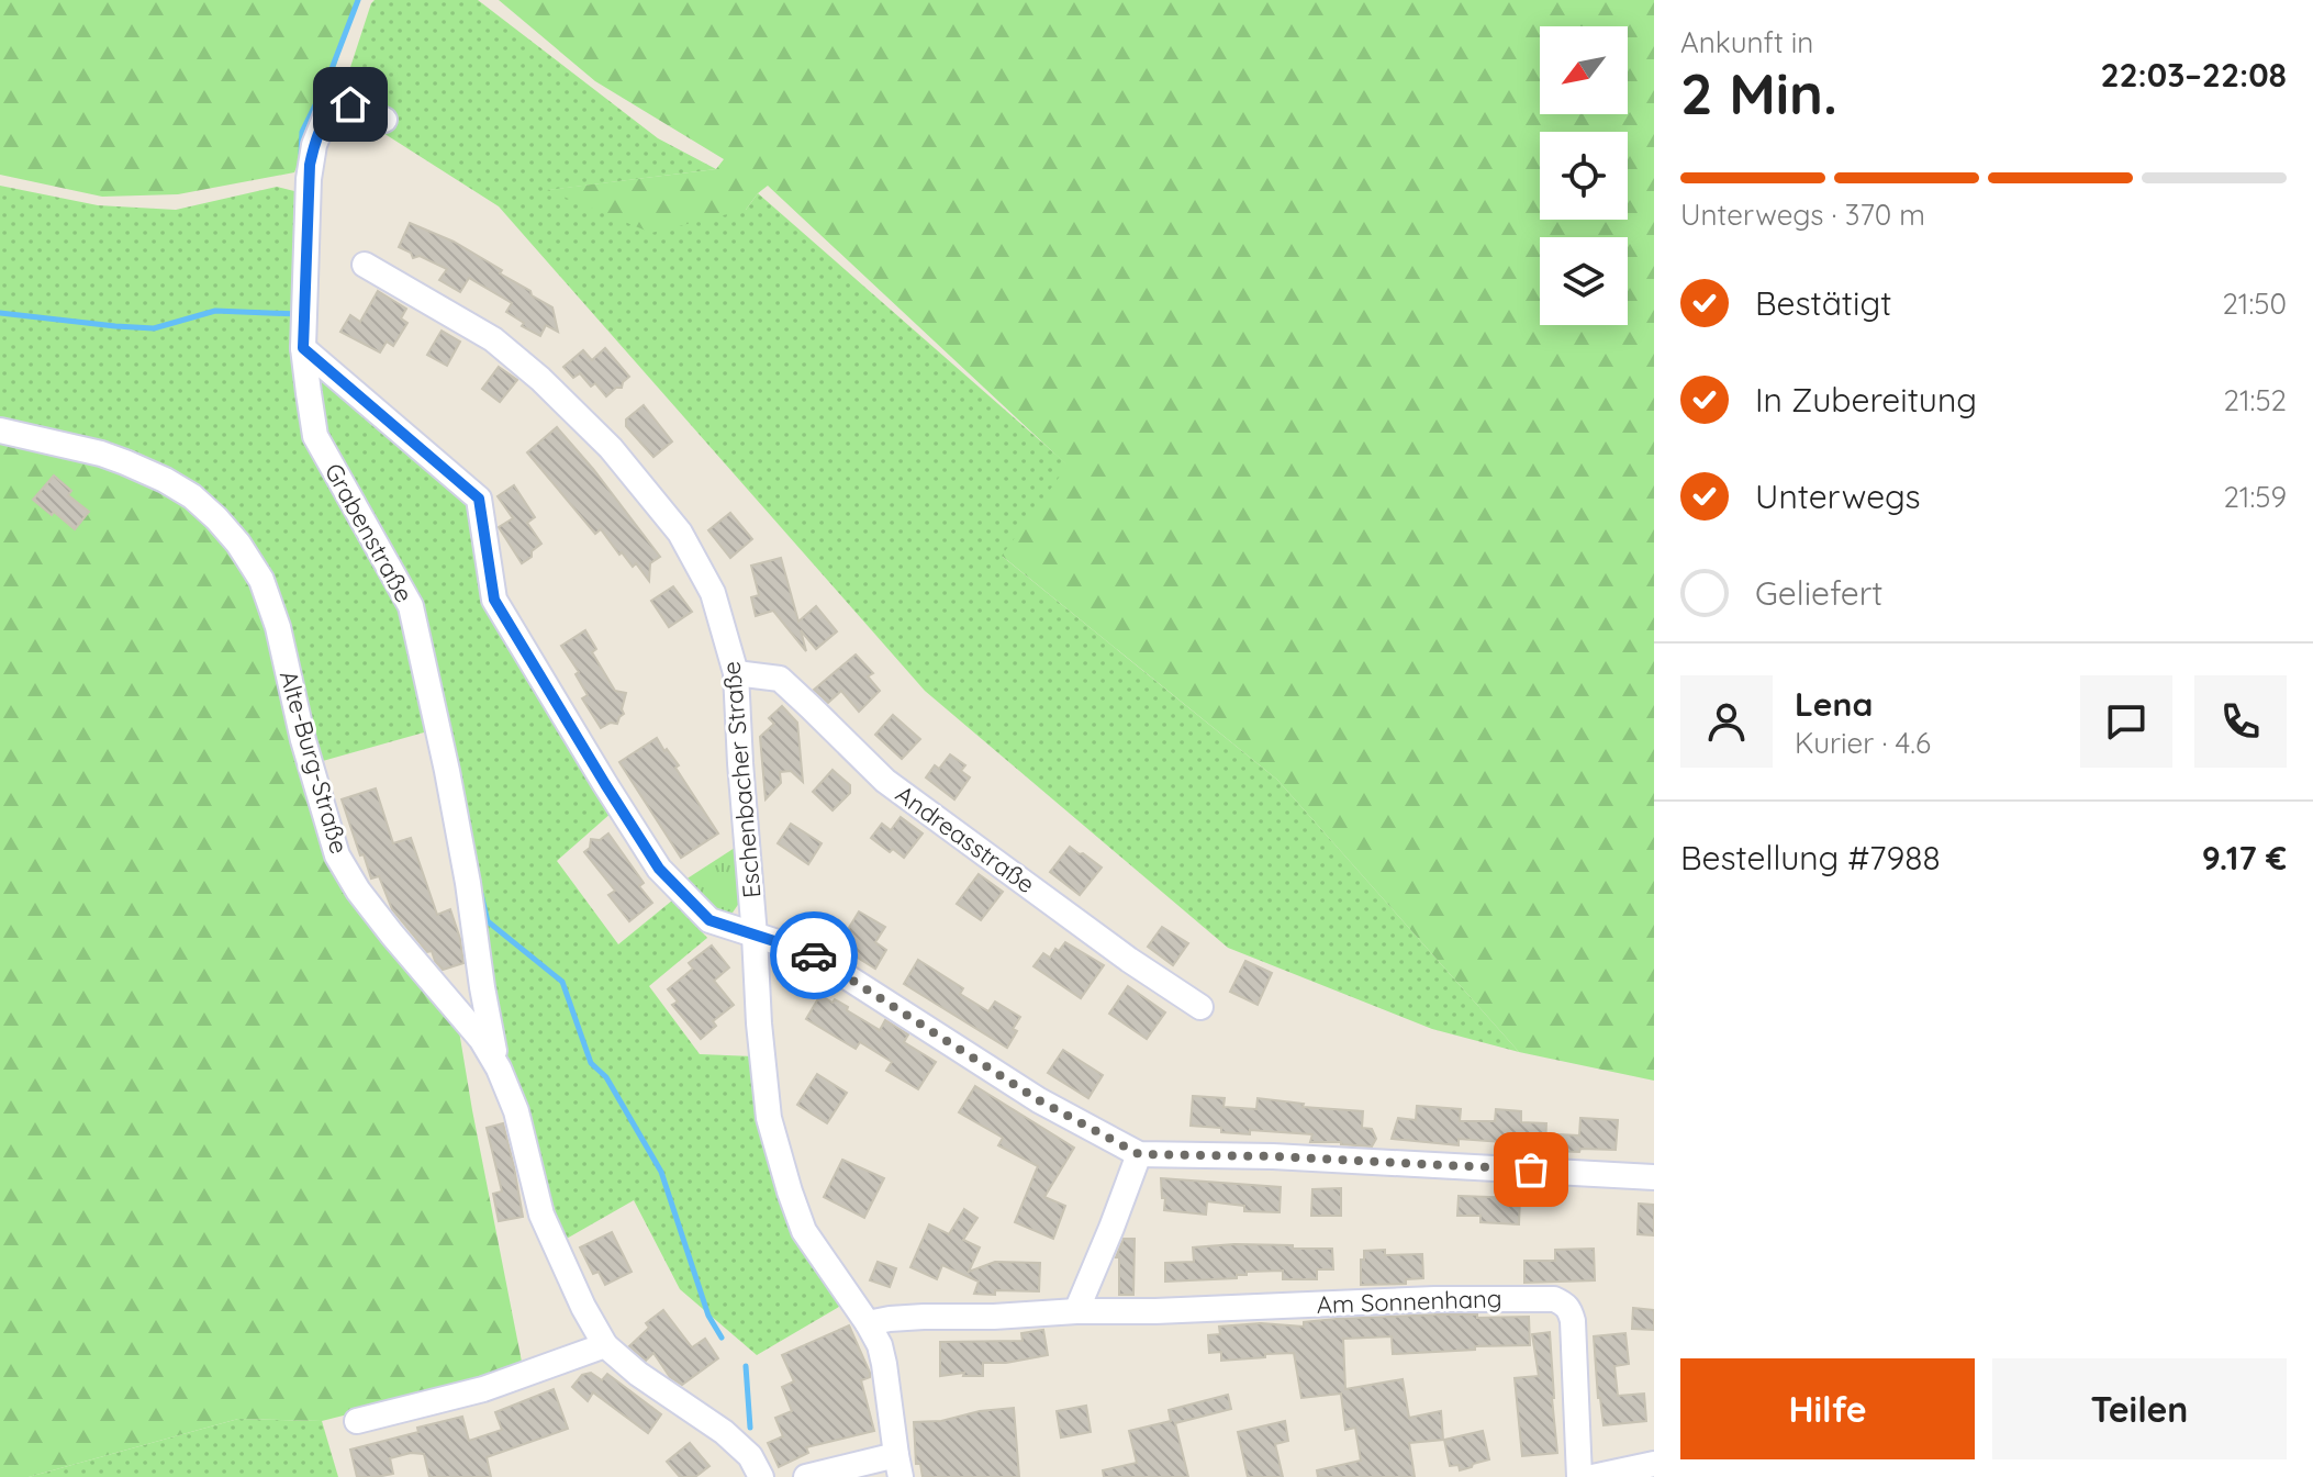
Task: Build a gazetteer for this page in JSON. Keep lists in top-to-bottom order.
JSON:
{
  "streets": {
    "street": [
      "Grabenstraße",
      "Alte-Burg-Straße",
      "Eschenbacher Straße",
      "Andreasstraße",
      "Am Sonnenhang"
    ]
  },
  "crossings": [
    ["Grabenstraße", "Alte-Burg-Straße"],
    ["Eschenbacher Straße", "Andreasstraße"],
    ["Eschenbacher Straße", "Am Sonnenhang"]
  ],
  "north": "bottom left",
  "page": {
    "heading": ["2 Min.", "Ankunft in", "22:03–22:08"],
    "panel": [
      "Lena",
      "Kurier · 4.6",
      "Bestellung #7988",
      "9.17 €"
    ],
    "bar": "Unterwegs · 370 m",
    "list": [
      ["Bestätigt", "21:50"],
      ["In Zubereitung", "21:52"],
      ["Unterwegs", "21:59"],
      "Geliefert"
    ],
    "buttons": ["Hilfe", "Teilen"]
  }
}
